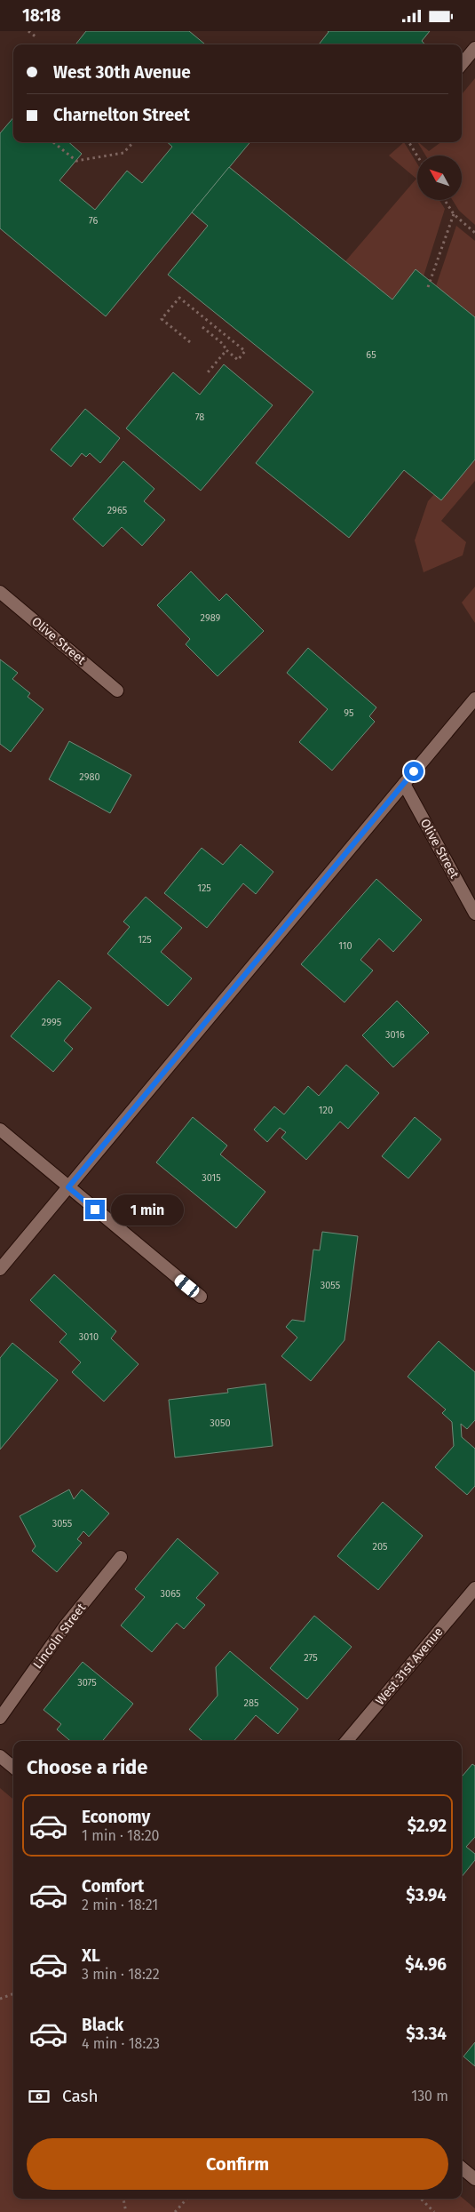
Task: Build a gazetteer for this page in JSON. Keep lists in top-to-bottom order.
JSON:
{
  "streets": {
    "street": ["Olive Street", "Lincoln Street", "West 31st Avenue"]
  },
  "house_numbers": [
    "76",
    "65",
    "78",
    "2965",
    "2989",
    "95",
    "2980",
    "125",
    "125",
    "110",
    "2995",
    "3016",
    "120",
    "3015",
    "3055",
    "3010",
    "3050",
    "3055",
    "205",
    "3065",
    "275",
    "3075",
    "285"
  ],
  "north": "top left",
  "page": {
    "status": "18:18",
    "banner": ["West 30th Avenue", "Charnelton Street"],
    "bubble": "1 min",
    "heading": "Choose a ride",
    "list": [
      {
        "name": "Economy",
        "note": "1 min · 18:20",
        "value": "$2.92"
      },
      {
        "name": "Comfort",
        "note": "2 min · 18:21",
        "value": "$3.94"
      },
      {
        "name": "XL",
        "note": "3 min · 18:22",
        "value": "$4.96"
      },
      {
        "name": "Black",
        "note": "4 min · 18:23",
        "value": "$3.34"
      }
    ],
    "pay": ["Cash", "130 m"],
    "buttons": "Confirm"
  }
}
